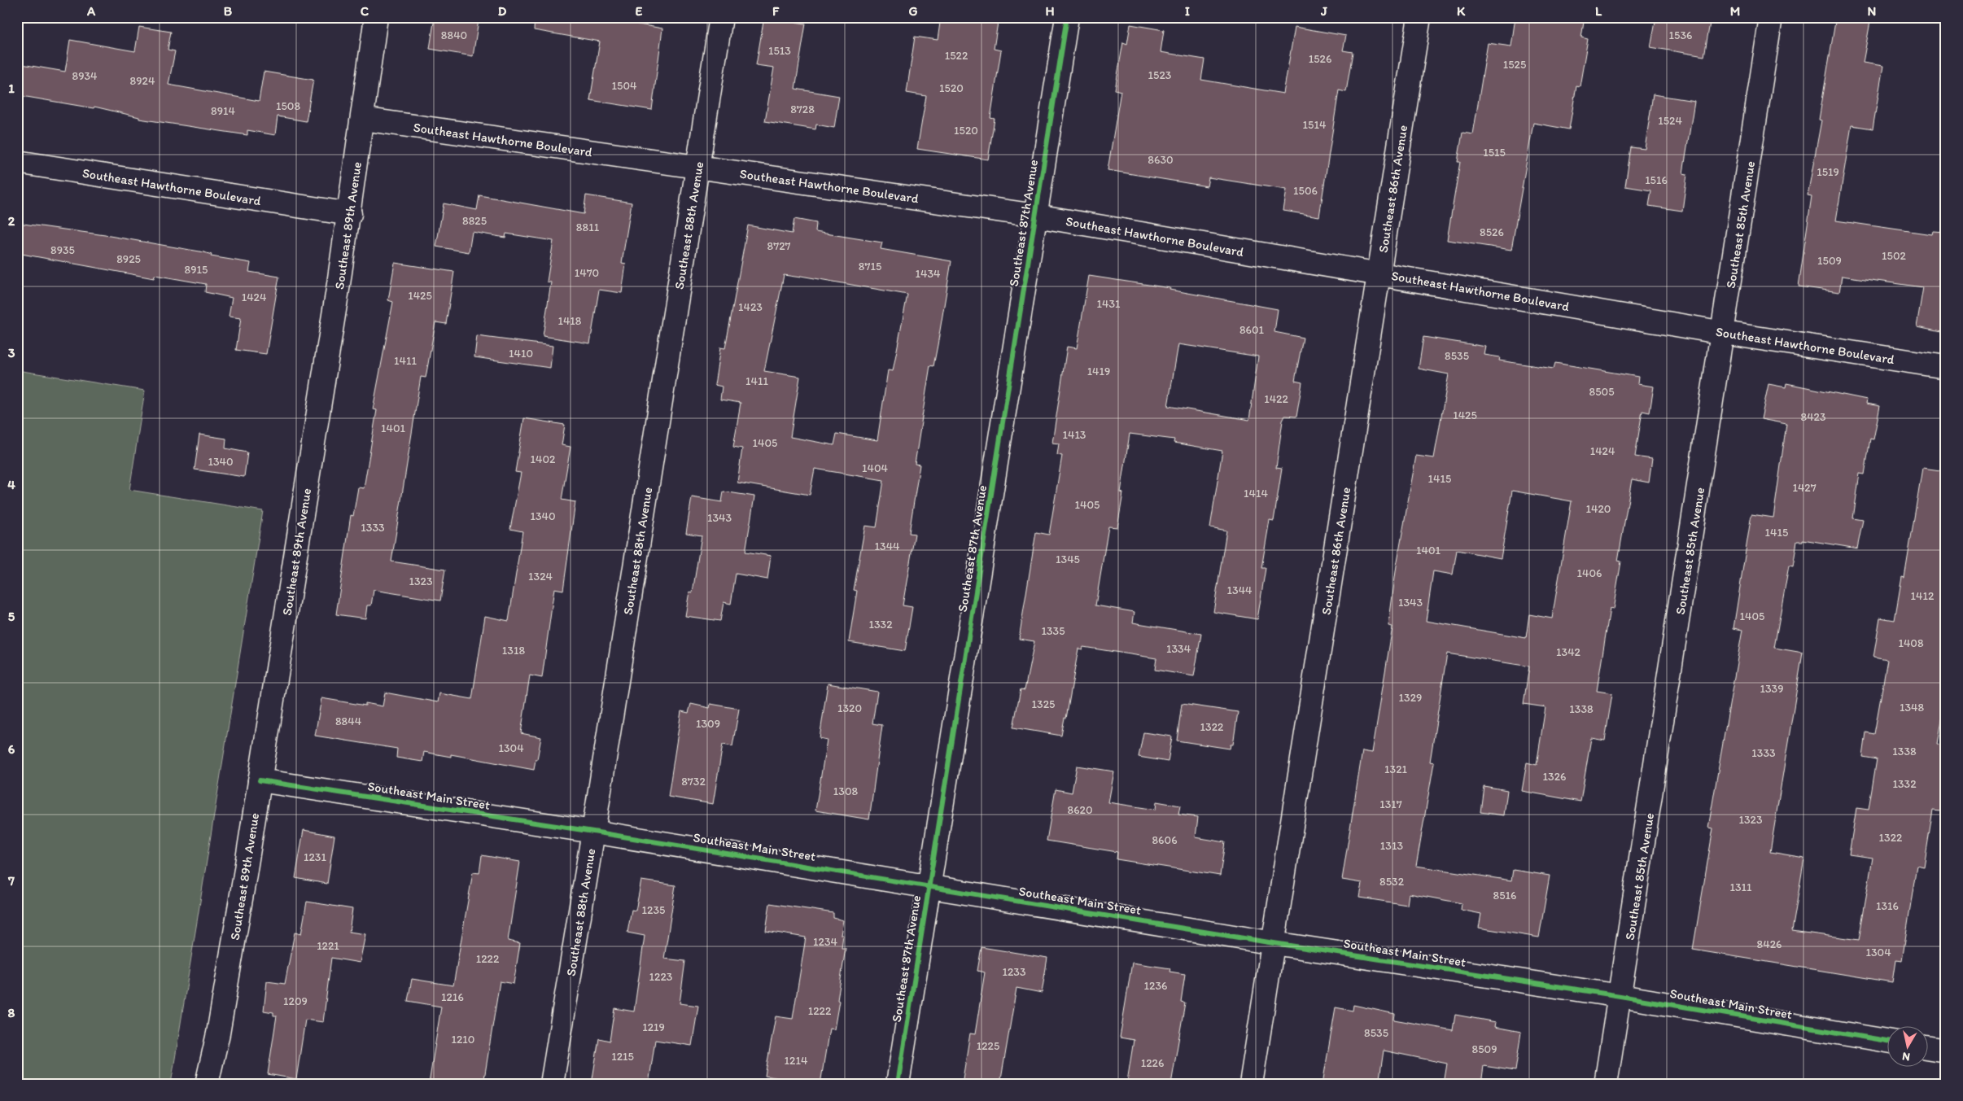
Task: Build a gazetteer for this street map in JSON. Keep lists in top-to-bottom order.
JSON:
{
  "streets": {
    "street": [
      "Southeast Hawthorne Boulevard",
      "Southeast 86th Avenue",
      "Southeast 87th Avenue",
      "Southeast 85th Avenue",
      "Southeast 89th Avenue",
      "Southeast 88th Avenue",
      "Southeast Main Street"
    ]
  },
  "crossings": [
    ["Southeast Hawthorne Boulevard", "Southeast 86th Avenue"],
    ["Southeast Hawthorne Boulevard", "Southeast 87th Avenue"],
    ["Southeast Hawthorne Boulevard", "Southeast 85th Avenue"],
    ["Southeast Hawthorne Boulevard", "Southeast 89th Avenue"],
    ["Southeast Hawthorne Boulevard", "Southeast 88th Avenue"],
    ["Southeast 86th Avenue", "Southeast Main Street"],
    ["Southeast 87th Avenue", "Southeast Main Street"],
    ["Southeast 85th Avenue", "Southeast Main Street"],
    ["Southeast 89th Avenue", "Southeast Main Street"],
    ["Southeast 88th Avenue", "Southeast Main Street"]
  ],
  "house_numbers": [
    "8840",
    "1536",
    "1513",
    "1522",
    "1526",
    "1525",
    "1523",
    "8934",
    "8924",
    "1504",
    "1520",
    "1508",
    "8728",
    "8914",
    "1524",
    "1514",
    "1520",
    "1515",
    "8630",
    "1519",
    "1516",
    "1506",
    "8825",
    "8811",
    "8526",
    "8727",
    "8935",
    "1502",
    "8925",
    "1509",
    "8715",
    "8915",
    "1470",
    "1434",
    "1425",
    "1424",
    "1431",
    "1423",
    "1418",
    "8601",
    "1410",
    "8535",
    "1411",
    "1419",
    "1411",
    "8505",
    "1422",
    "1425",
    "8423",
    "1401",
    "1413",
    "1405",
    "1424",
    "1402",
    "1340",
    "1404",
    "1415",
    "1427",
    "1414",
    "1405",
    "1420",
    "1340",
    "1343",
    "1333",
    "1415",
    "1344",
    "1401",
    "1345",
    "1406",
    "1324",
    "1323",
    "1344",
    "1412",
    "1343",
    "1405",
    "1332",
    "1335",
    "1408",
    "1334",
    "1318",
    "1342",
    "1339",
    "1329",
    "1325",
    "1348",
    "1320",
    "1338",
    "8844",
    "1309",
    "1322",
    "1304",
    "1338",
    "1333",
    "1321",
    "1326",
    "8732",
    "1332",
    "1308",
    "1317",
    "8620",
    "1323",
    "1322",
    "8606",
    "1313",
    "1231",
    "8532",
    "1311",
    "8516",
    "1316",
    "1235",
    "1234",
    "8426",
    "1221",
    "1304",
    "1222",
    "1233",
    "1223",
    "1236",
    "1216",
    "1209",
    "1222",
    "1219",
    "8535",
    "1210",
    "1225",
    "8509",
    "1215",
    "1214",
    "1226"
  ],
  "north": "bottom",
  "grid": {
    "columns": [
      "A",
      "B",
      "C",
      "D",
      "E",
      "F",
      "G",
      "H",
      "I",
      "J",
      "K",
      "L",
      "M",
      "N"
    ],
    "rows": [
      "1",
      "2",
      "3",
      "4",
      "5",
      "6",
      "7",
      "8"
    ]
  }
}
